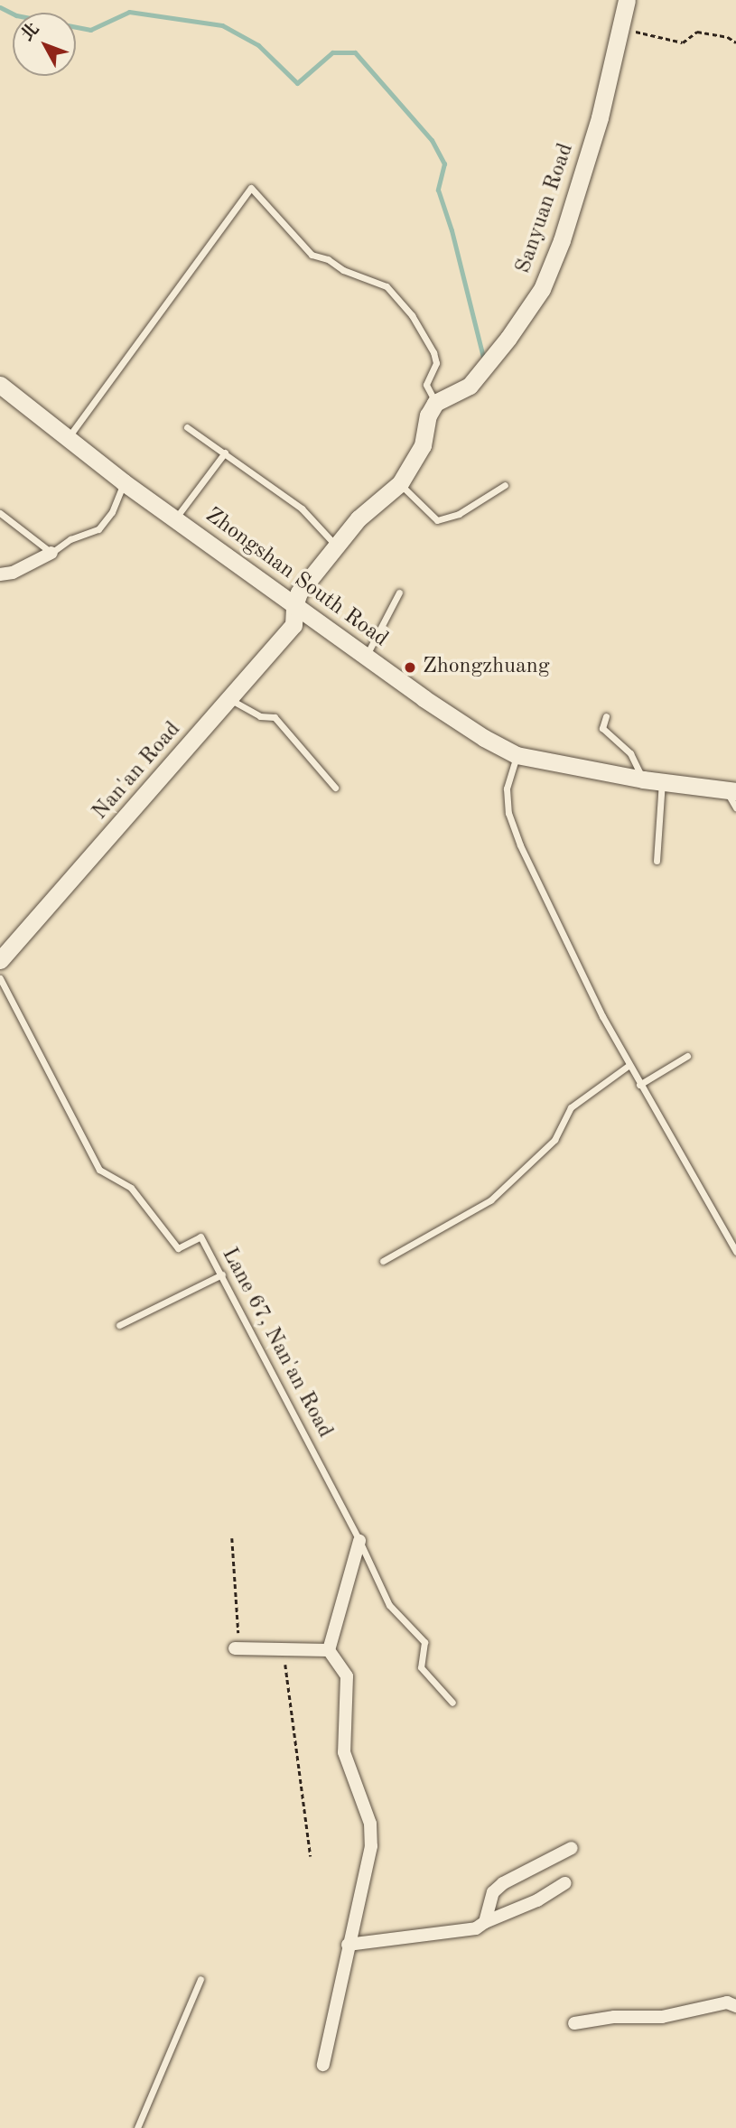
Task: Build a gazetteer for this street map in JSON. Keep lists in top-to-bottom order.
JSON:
{
  "streets": {
    "street": ["Sanyuan Road", "Zhongshan South Road", "Nan'an Road"],
    "lane": ["Lane 67, Nan'an Road"]
  },
  "crossings": [
    ["Zhongshan South Road", "Nan'an Road"]
  ],
  "places": ["Zhongzhuang"],
  "north": "top left"
}
